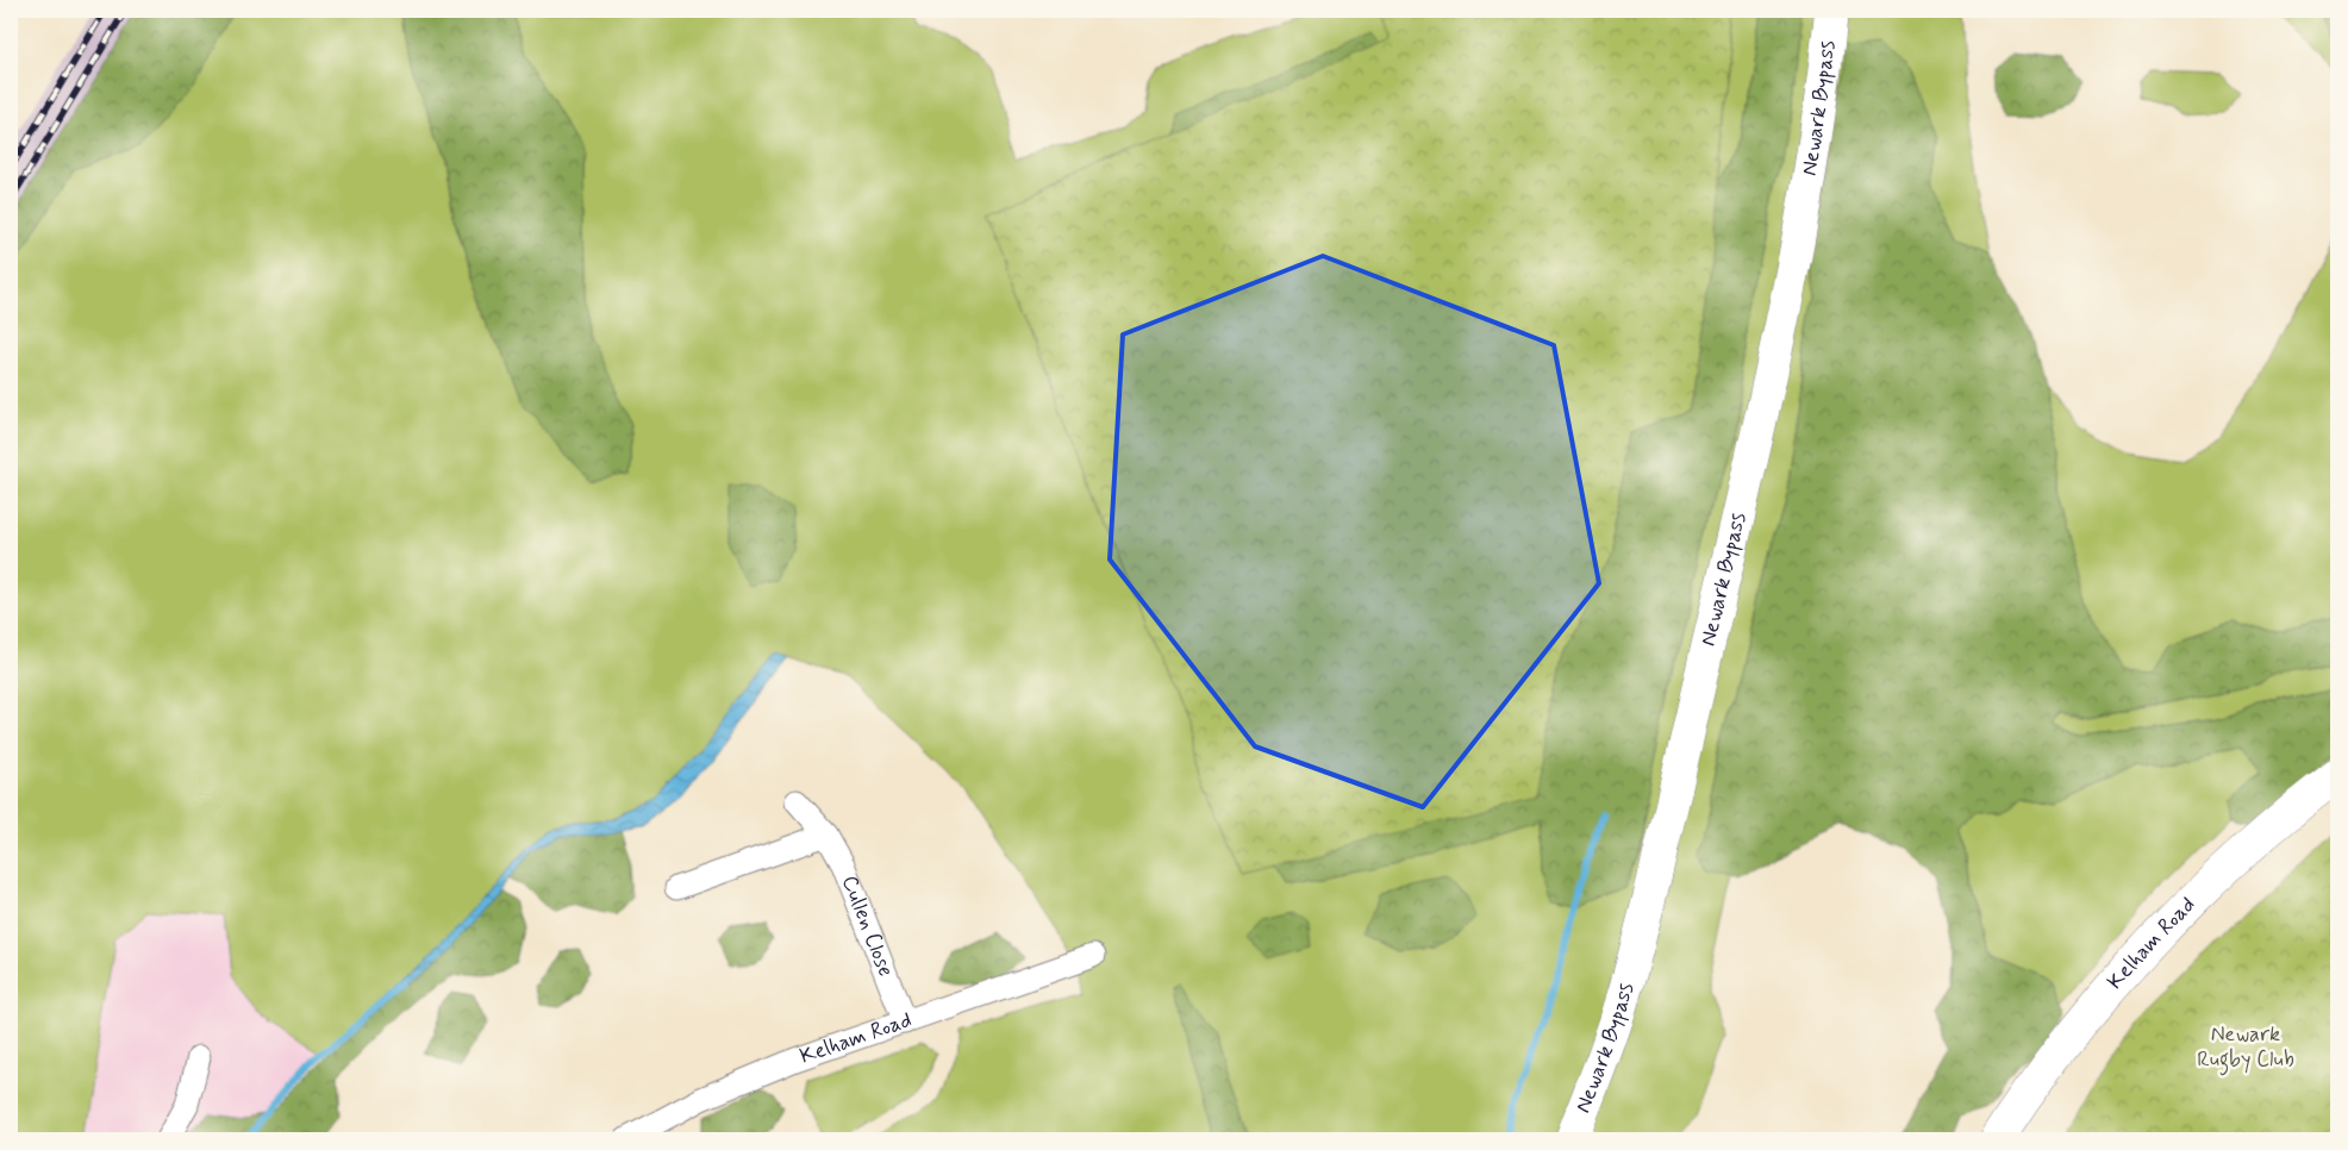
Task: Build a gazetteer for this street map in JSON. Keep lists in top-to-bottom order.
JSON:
{
  "streets": {
    "highway": ["Newark Bypass", "Kelham Road"],
    "street": ["Cullen Close"]
  },
  "crossings": [
    ["Cullen Close", "Kelham Road"]
  ],
  "parks": ["Newark Rugby Club"]
}
